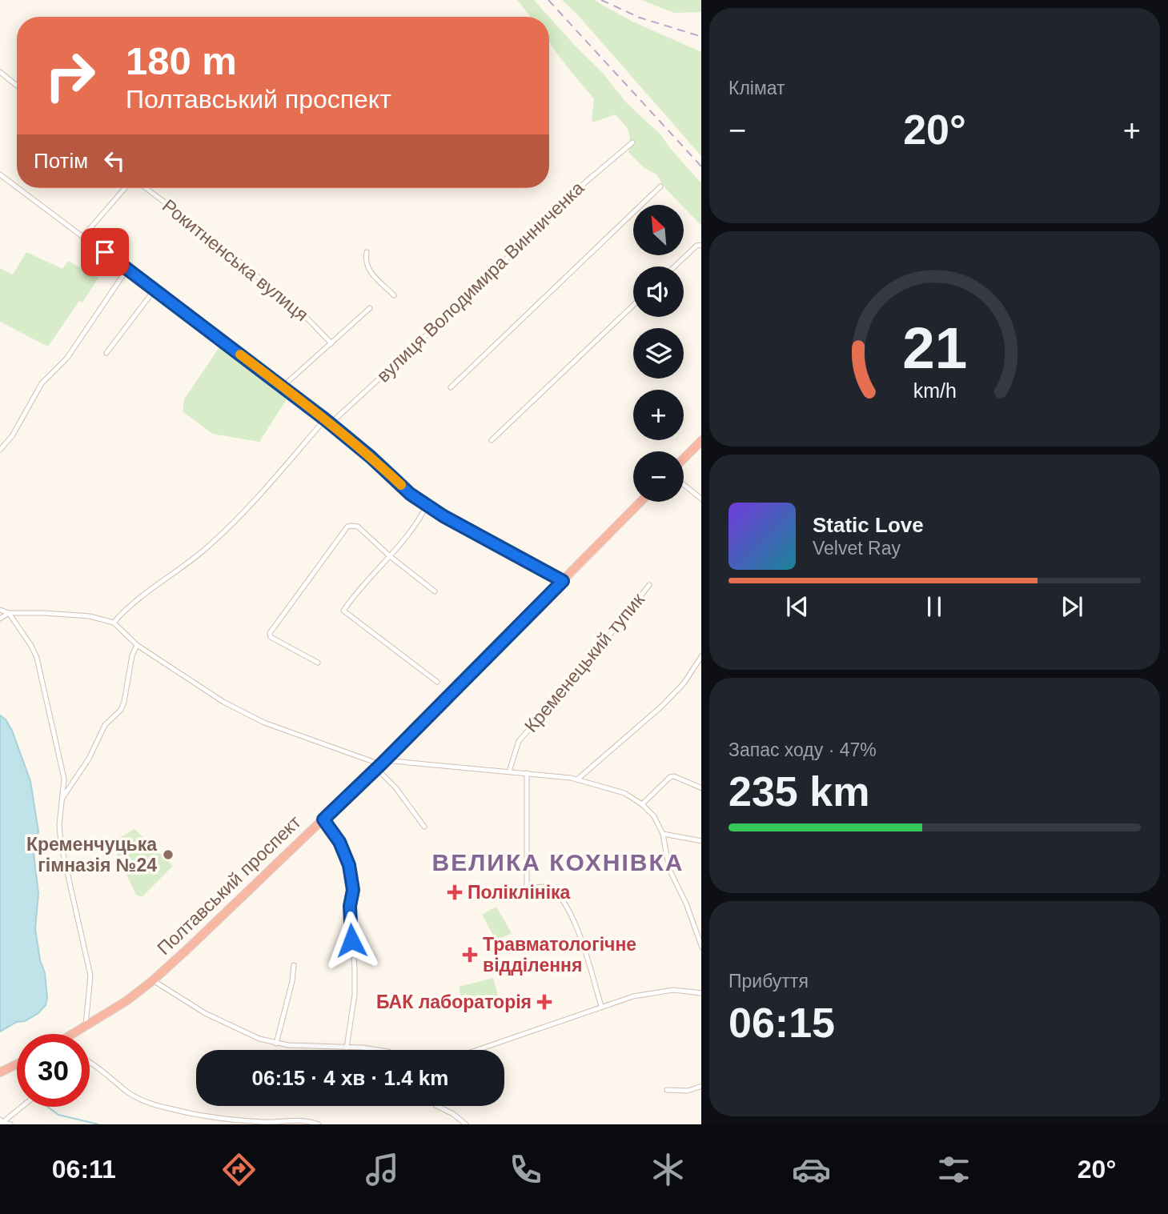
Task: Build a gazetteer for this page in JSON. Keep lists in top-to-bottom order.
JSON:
{
  "streets": {
    "highway": ["Полтавський проспект"],
    "street": ["Рокитненська вулиця", "вулиця Володимира Винниченка", "Кременецький тупик"]
  },
  "districts": ["ВЕЛИКА КОХНІВКА"],
  "places": {
    "other": ["Кременчуцька гімназія №24"],
    "health": ["Поліклініка", "Травматологічне відділення", "БАК лабораторія"]
  },
  "north": "top left",
  "page": {
    "tile": [
      "Клімат",
      ["Запас ходу · 47%", "235 km"],
      ["Прибуття", "06:15"]
    ],
    "turn": ["180 m", "Полтавський проспект"],
    "heat": ["−", "20°", "+"],
    "then": "Потім",
    "map_buttons": ["+", "−"],
    "song": ["Static Love", "Velvet Ray"],
    "limit": "30",
    "trip": "06:15 · 4 хв · 1.4 km",
    "tabs": ["06:11", "20°"],
    "gauge": ["21", "km/h"]
  }
}
